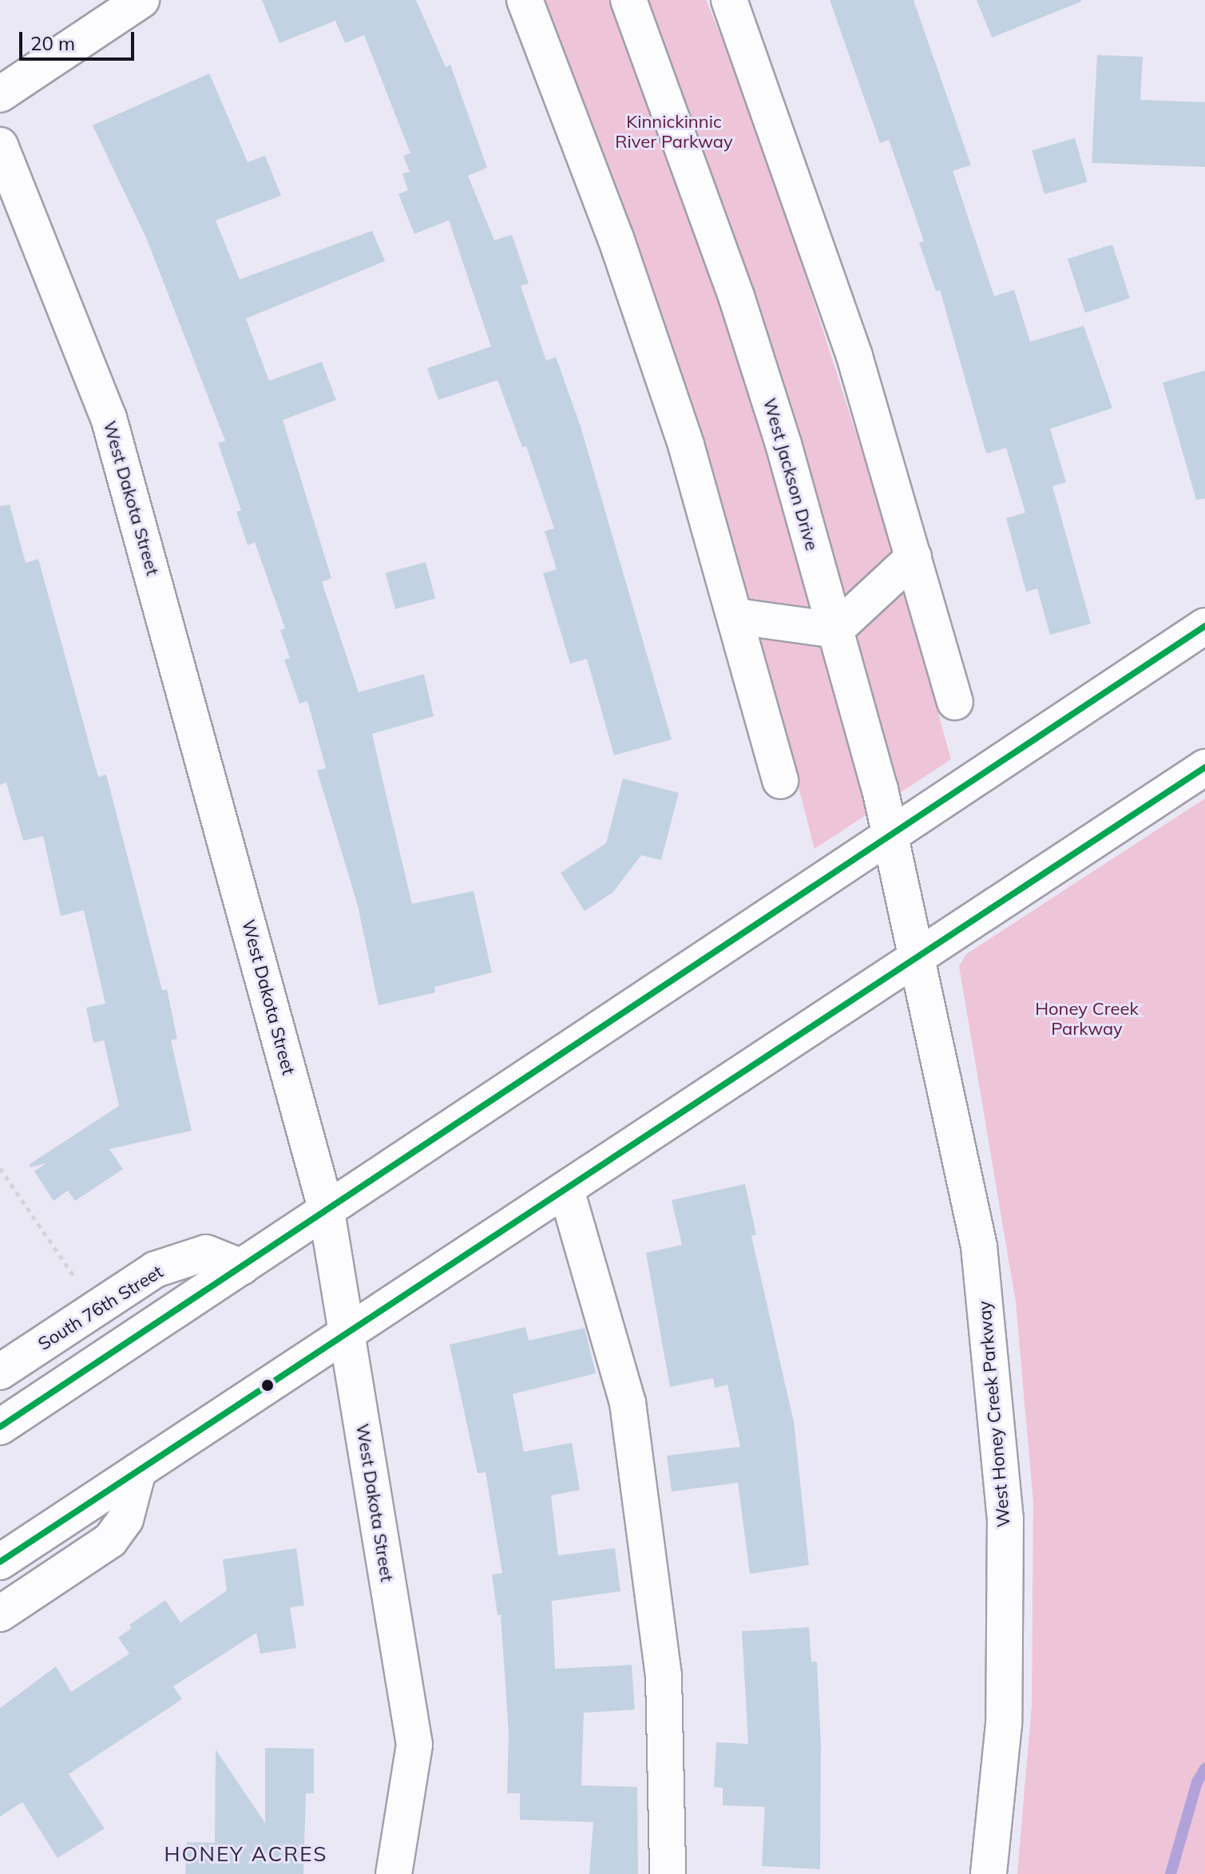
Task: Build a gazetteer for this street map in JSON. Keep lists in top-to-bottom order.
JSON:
{
  "streets": {
    "street": [
      "West Jackson Drive",
      "West Dakota Street",
      "South 76th Street",
      "West Honey Creek Parkway"
    ]
  },
  "crossings": [
    ["West Jackson Drive", "West Honey Creek Parkway"]
  ],
  "districts": ["HONEY ACRES"],
  "parks": ["Kinnickinnic River Parkway", "Honey Creek Parkway"],
  "scale_bar": "20 m"
}
